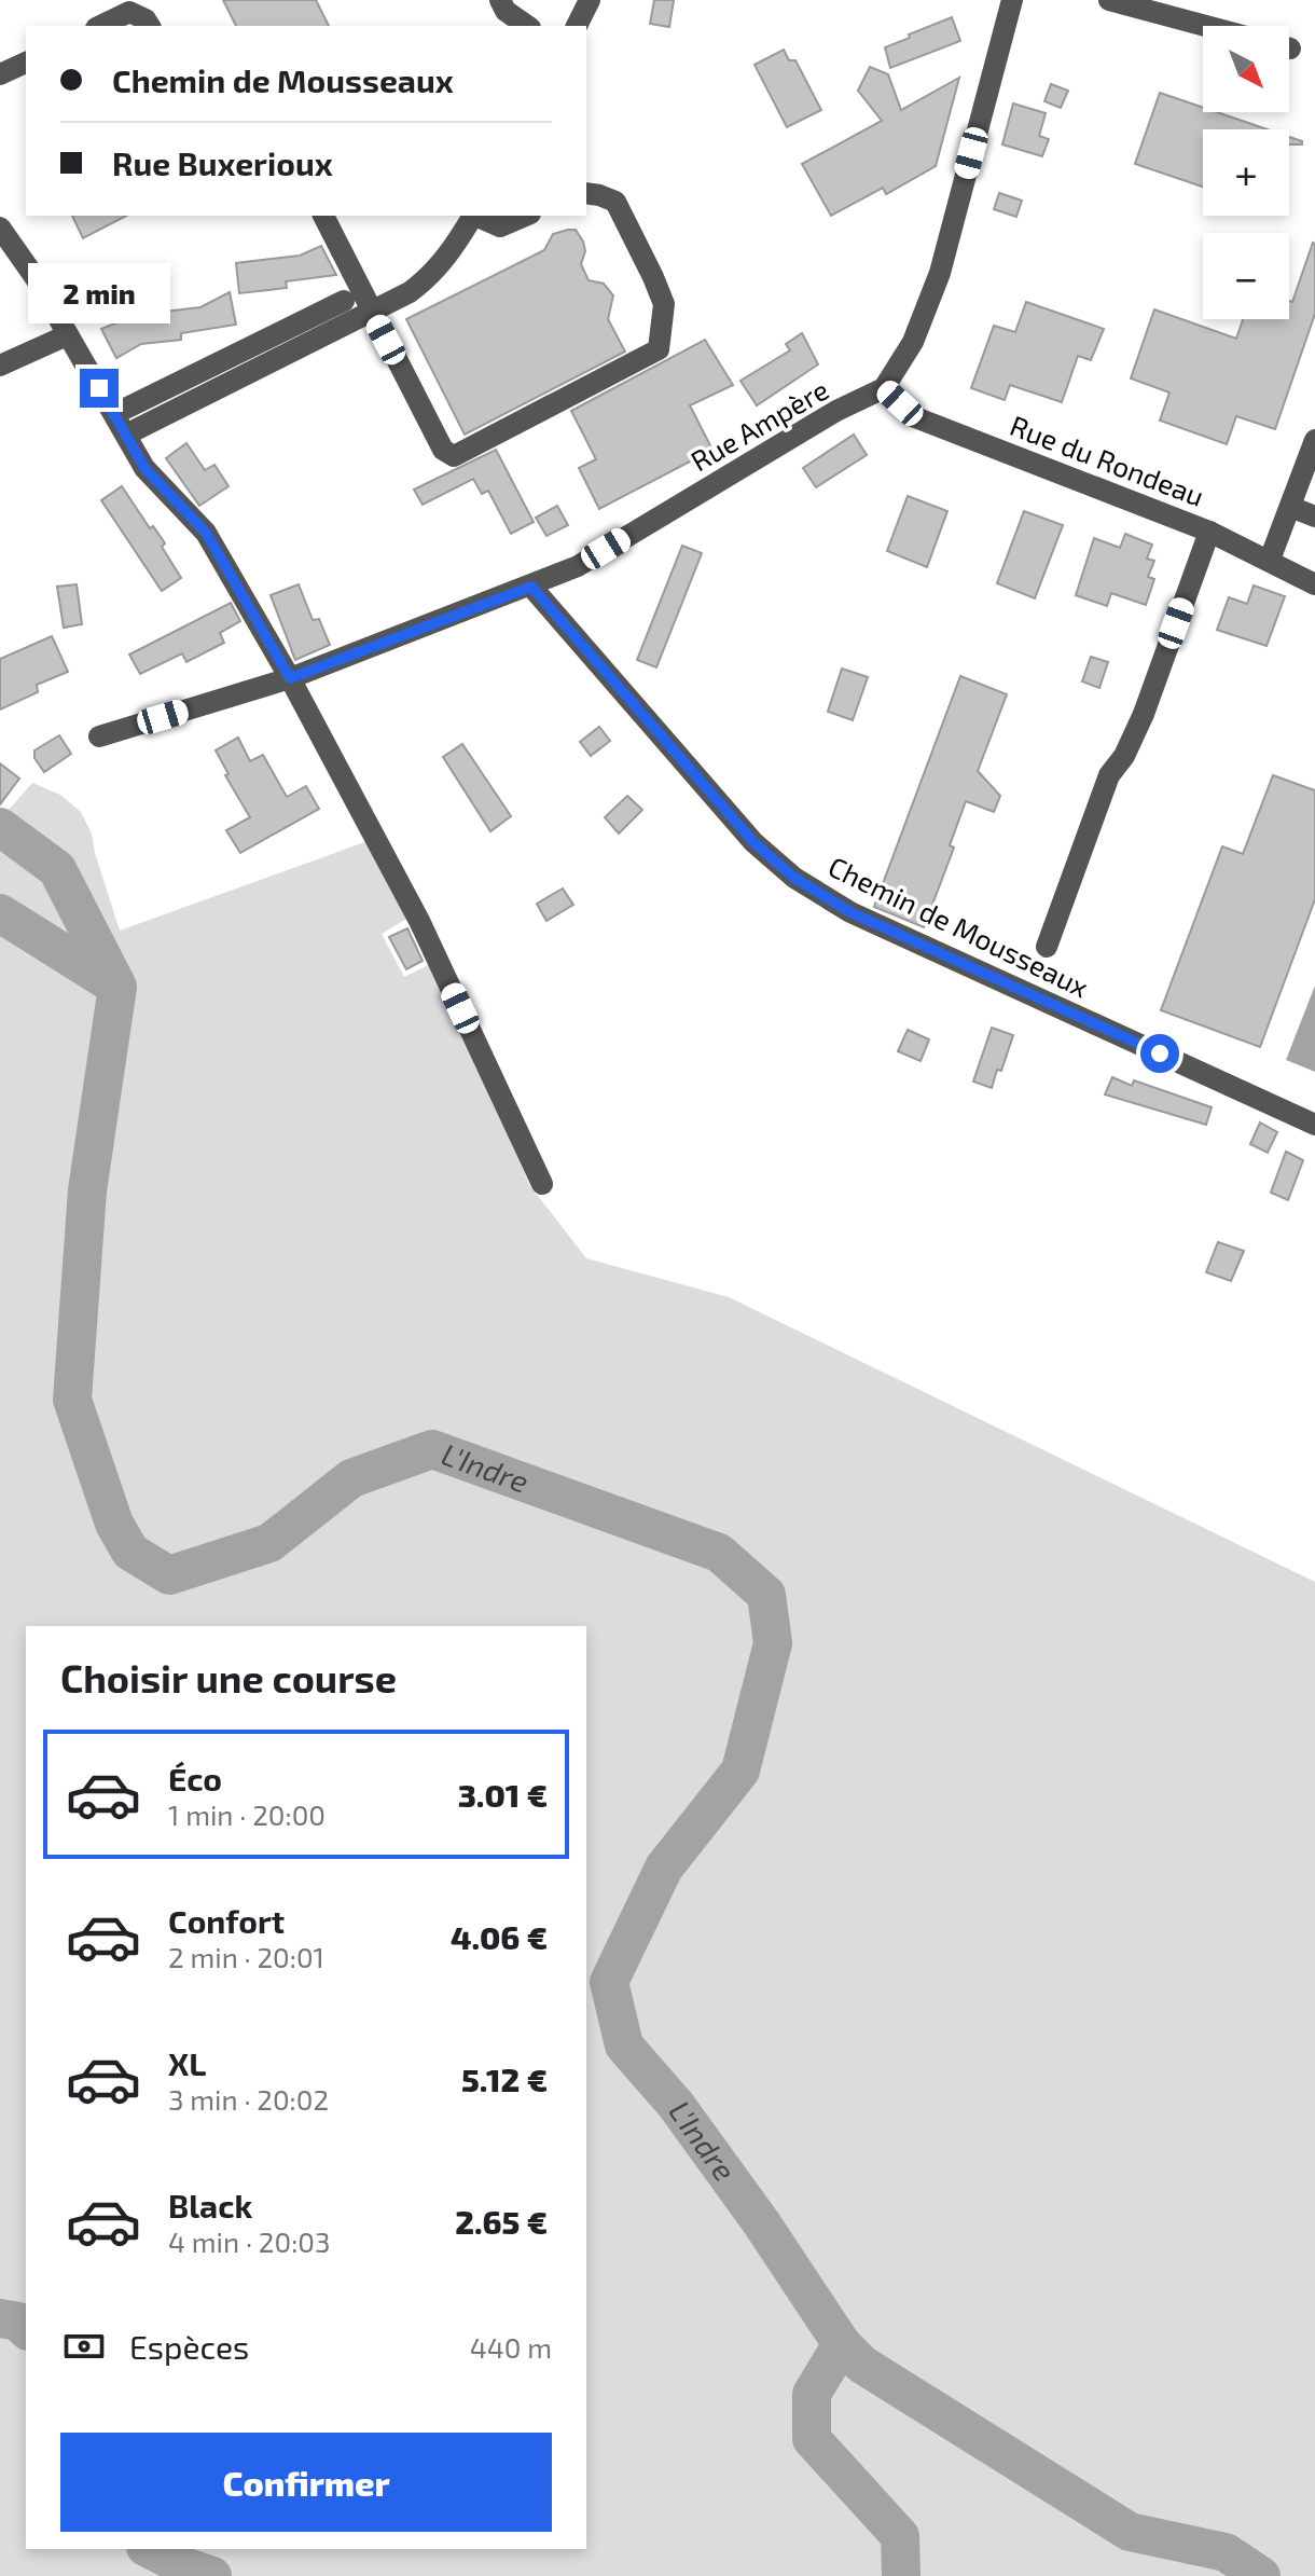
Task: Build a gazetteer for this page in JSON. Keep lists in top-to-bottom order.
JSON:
{
  "streets": {
    "street": ["Rue Ampère", "Rue du Rondeau", "Chemin de Mousseaux"]
  },
  "crossings": [
    ["Rue Ampère", "Rue du Rondeau"],
    ["Rue Ampère", "Chemin de Mousseaux"]
  ],
  "water": ["L'Indre"],
  "north": "bottom right",
  "page": {
    "map_buttons": ["+", "−"],
    "banner": ["Chemin de Mousseaux", "Rue Buxerioux"],
    "bubble": "2 min",
    "heading": "Choisir une course",
    "list": [
      {
        "name": "Éco",
        "note": "1 min · 20:00",
        "value": "3.01 €"
      },
      {
        "name": "Confort",
        "note": "2 min · 20:01",
        "value": "4.06 €"
      },
      {
        "name": "XL",
        "note": "3 min · 20:02",
        "value": "5.12 €"
      },
      {
        "name": "Black",
        "note": "4 min · 20:03",
        "value": "2.65 €"
      }
    ],
    "pay": ["Espèces", "440 m"],
    "buttons": "Confirmer"
  }
}
